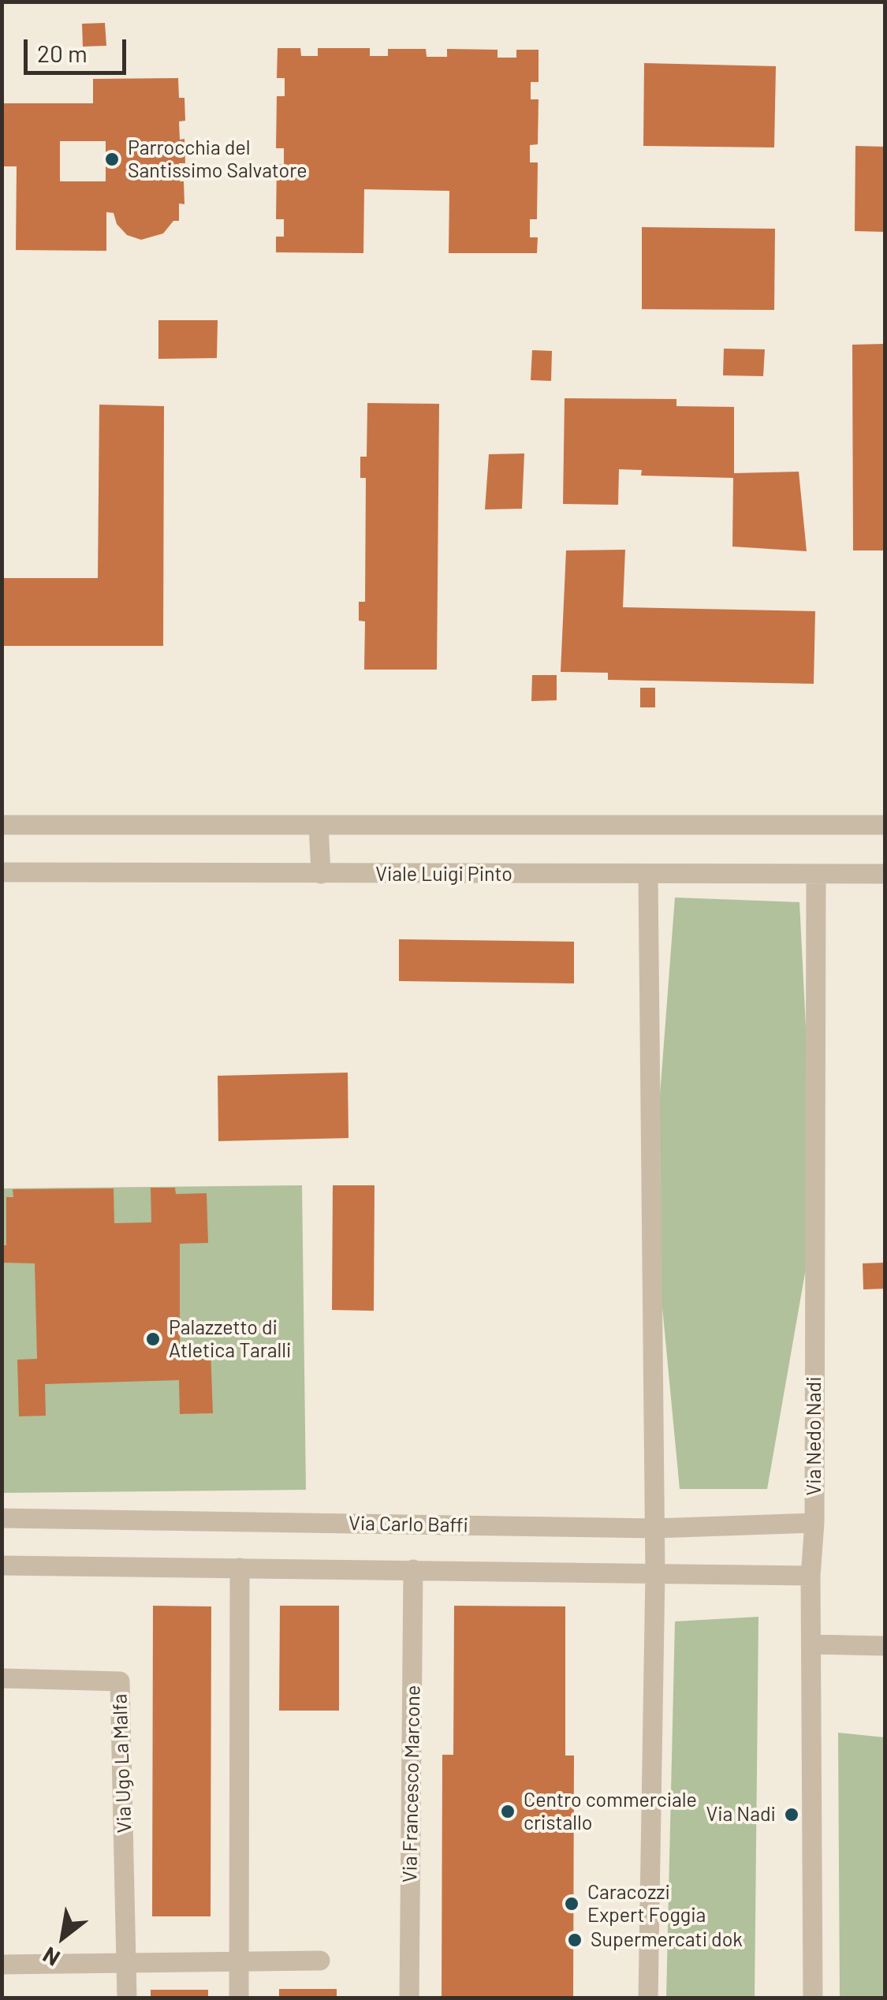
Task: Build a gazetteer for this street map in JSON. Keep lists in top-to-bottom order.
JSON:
{
  "streets": {
    "street": [
      "Viale Luigi Pinto",
      "Via Nedo Nadi",
      "Via Carlo Baffi",
      "Via Ugo La Malfa",
      "Via Francesco Marcone"
    ]
  },
  "crossings": [
    ["Viale Luigi Pinto", "Via Nedo Nadi"],
    ["Via Nedo Nadi", "Via Carlo Baffi"]
  ],
  "places": [
    "Parrocchia del Santissimo Salvatore",
    "Palazzetto di Atletica Taralli",
    "Centro commerciale cristallo",
    "Via Nadi",
    "Caracozzi Expert Foggia",
    "Supermercati dok"
  ],
  "scale_bar": "20 m",
  "north": "bottom left"
}
